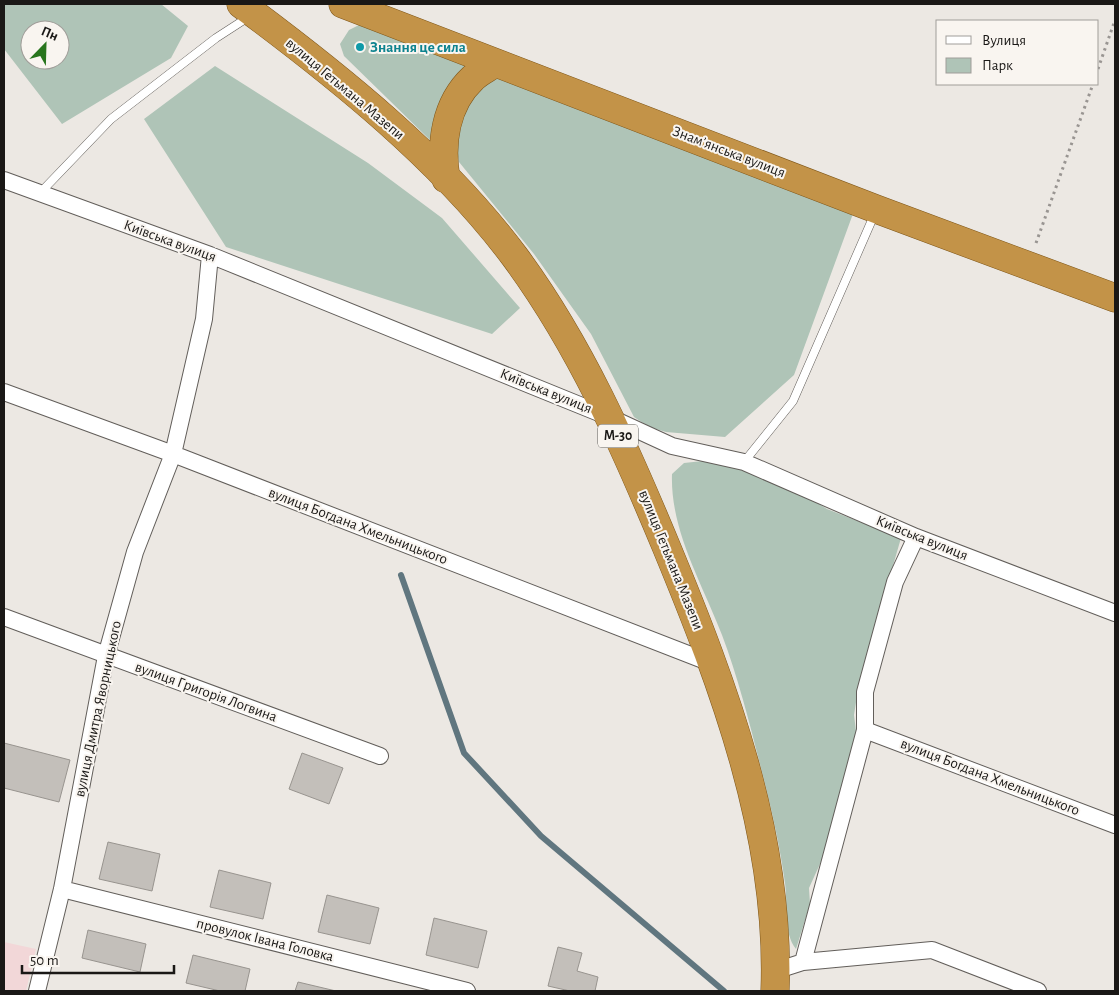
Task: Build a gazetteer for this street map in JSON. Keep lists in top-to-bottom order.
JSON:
{
  "streets": {
    "highway": ["вулиця Гетьмана Мазепи", "Знамʼянська вулиця", "М-30"],
    "street": [
      "Київська вулиця",
      "вулиця Богдана Хмельницького",
      "вулиця Григорія Логвина",
      "вулиця Дмитра Яворницького",
      "провулок Івана Головка"
    ]
  },
  "crossings": [
    ["вулиця Гетьмана Мазепи", "Київська вулиця"],
    ["вулиця Гетьмана Мазепи", "вулиця Богдана Хмельницького"],
    ["Київська вулиця", "вулиця Дмитра Яворницького"],
    ["вулиця Богдана Хмельницького", "вулиця Дмитра Яворницького"],
    ["вулиця Григорія Логвина", "вулиця Дмитра Яворницького"],
    ["вулиця Дмитра Яворницького", "провулок Івана Головка"]
  ],
  "places": ["Знання це сила"],
  "legend": ["Вулиця", "Парк"],
  "scale_bar": "50 m",
  "north": "top right"
}
